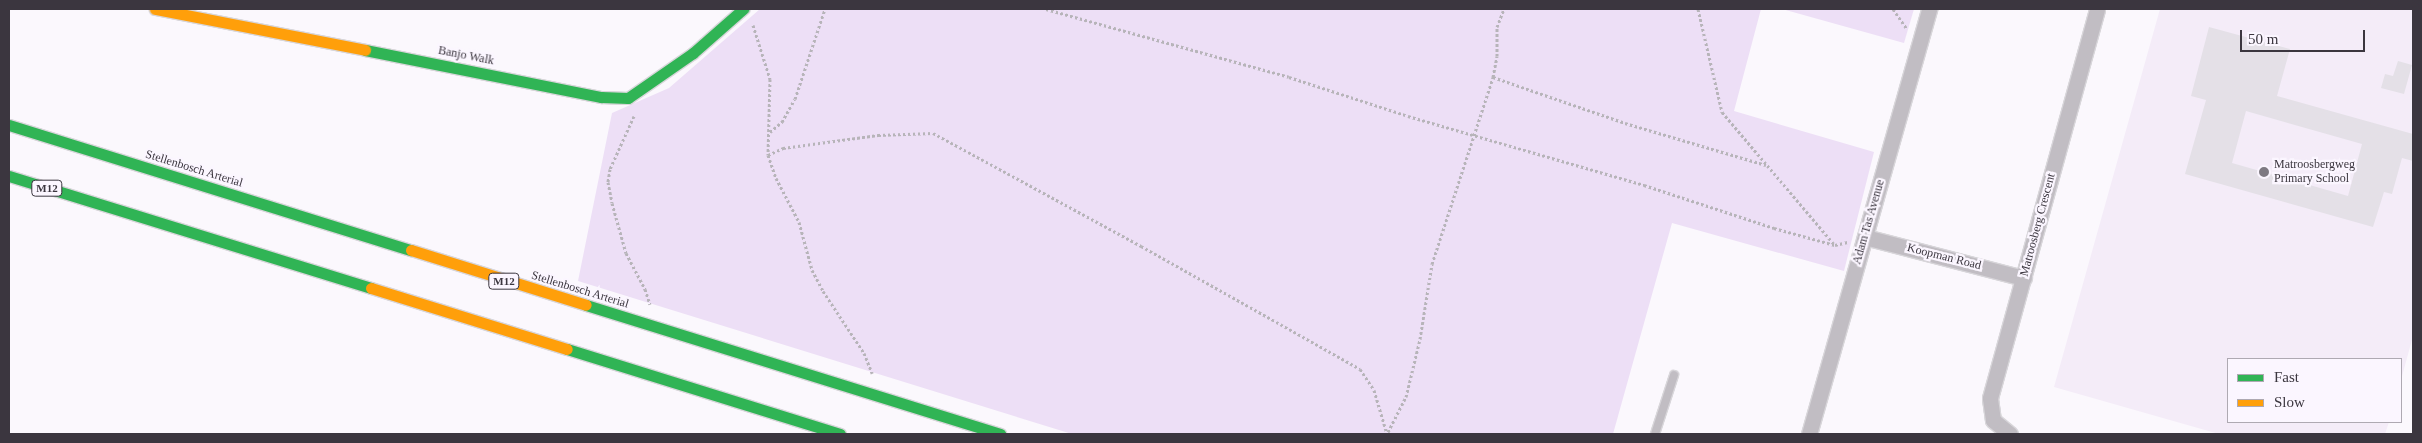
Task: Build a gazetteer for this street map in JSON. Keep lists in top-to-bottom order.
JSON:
{
  "streets": {
    "main road": ["Banjo Walk", "Stellenbosch Arterial", "M12"],
    "street": ["Adam Tas Avenue", "Matroosberg Crescent", "Koopman Road"]
  },
  "crossings": [
    ["Adam Tas Avenue", "Koopman Road"],
    ["Matroosberg Crescent", "Koopman Road"]
  ],
  "places": ["Matroosbergweg Primary School"],
  "legend": ["Fast", "Slow"],
  "scale_bar": "50 m"
}
